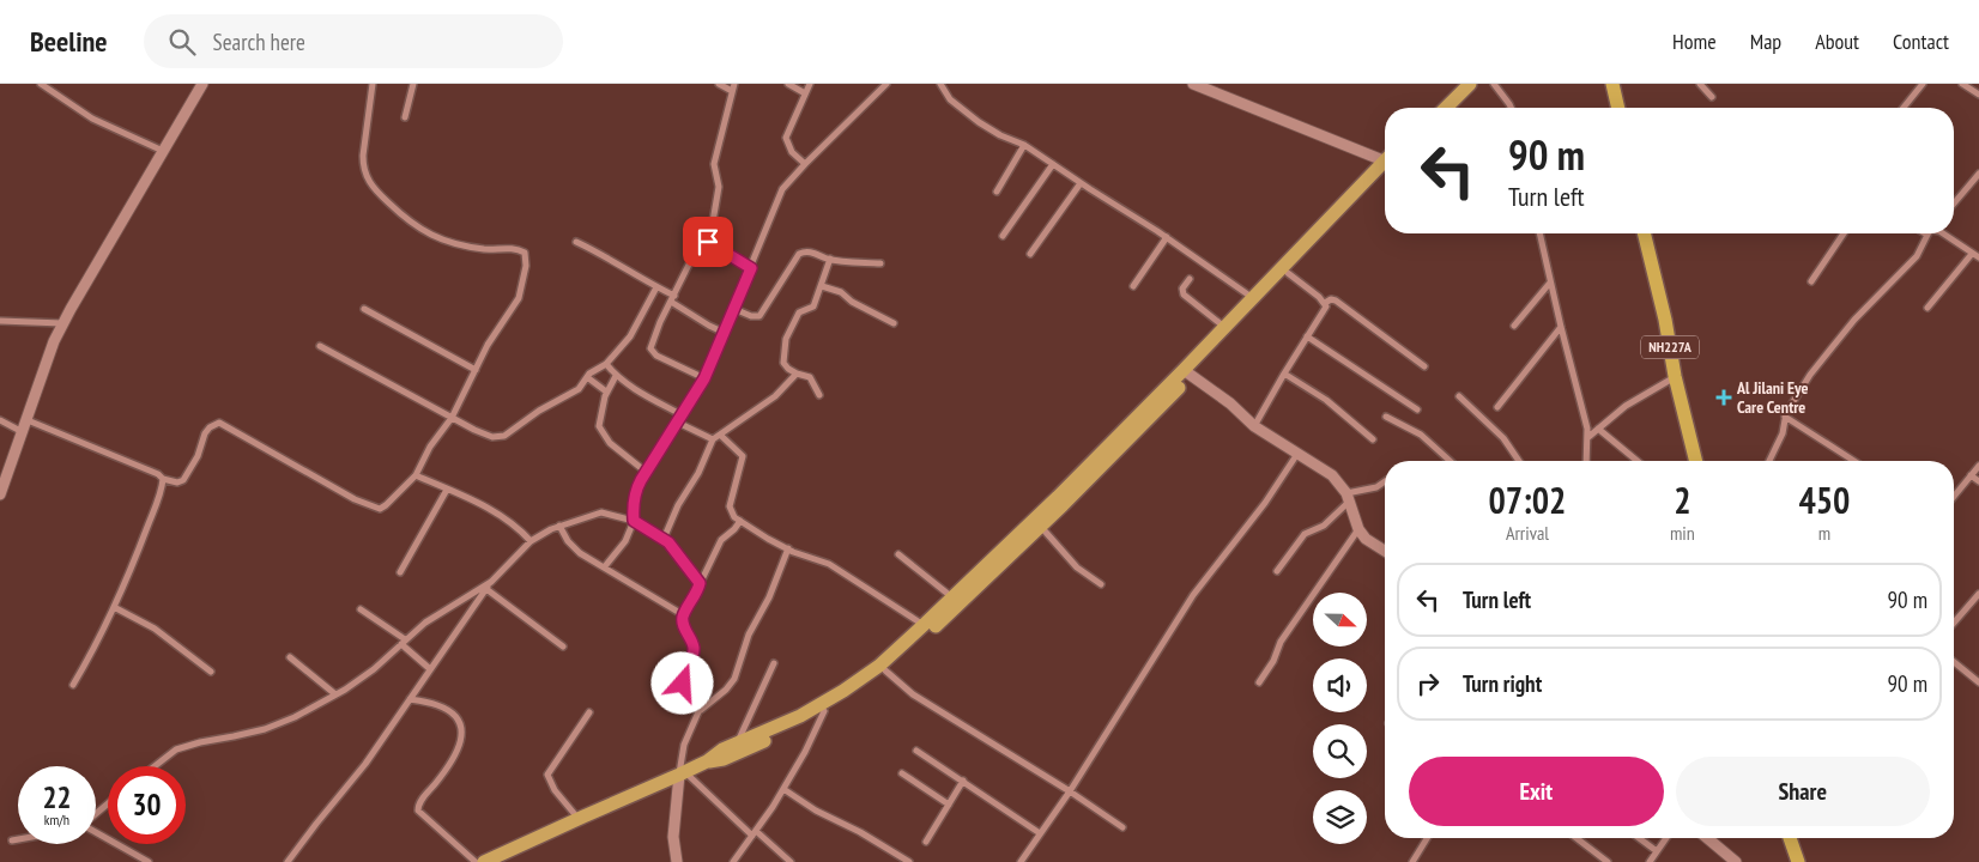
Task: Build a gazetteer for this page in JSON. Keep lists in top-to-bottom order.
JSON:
{
  "streets": {
    "highway": ["NH227A"]
  },
  "places": {
    "health": ["Al Jilani Eye Care Centre"]
  },
  "north": "right",
  "page": {
    "header": "Beeline",
    "search": "Search here",
    "nav": [
      "Home",
      "Map",
      "About",
      "Contact"
    ],
    "turn": ["90 m", "Turn left"],
    "eta": [
      "07:02",
      "Arrival",
      "2",
      "min",
      "450",
      "m"
    ],
    "list": [
      {
        "name": "Turn left",
        "value": "90 m"
      },
      {
        "name": "Turn right",
        "value": "90 m"
      }
    ],
    "buttons": ["Exit", "Share"],
    "speed": "22 km/h",
    "limit": "30"
  }
}
